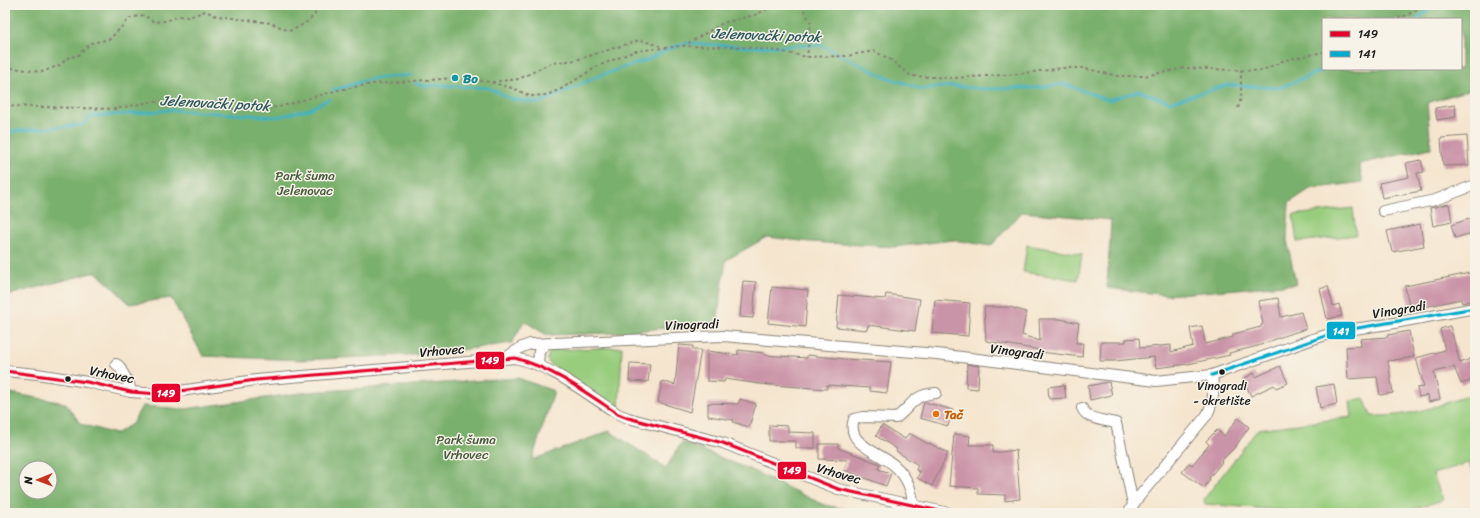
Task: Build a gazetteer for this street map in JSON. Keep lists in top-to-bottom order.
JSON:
{
  "streets": {
    "street": ["Vinogradi", "Vrhovec"]
  },
  "crossings": [
    ["Vinogradi", "Vrhovec"]
  ],
  "water": ["Jelenovački potok"],
  "parks": ["Park šuma Jelenovac", "Park šuma Vrhovec"],
  "places": ["Bo", "Vinogradi - okretište", "Tač"],
  "lines": ["transit line 141", "transit line 149"],
  "legend": ["149", "141"],
  "north": "left"
}
